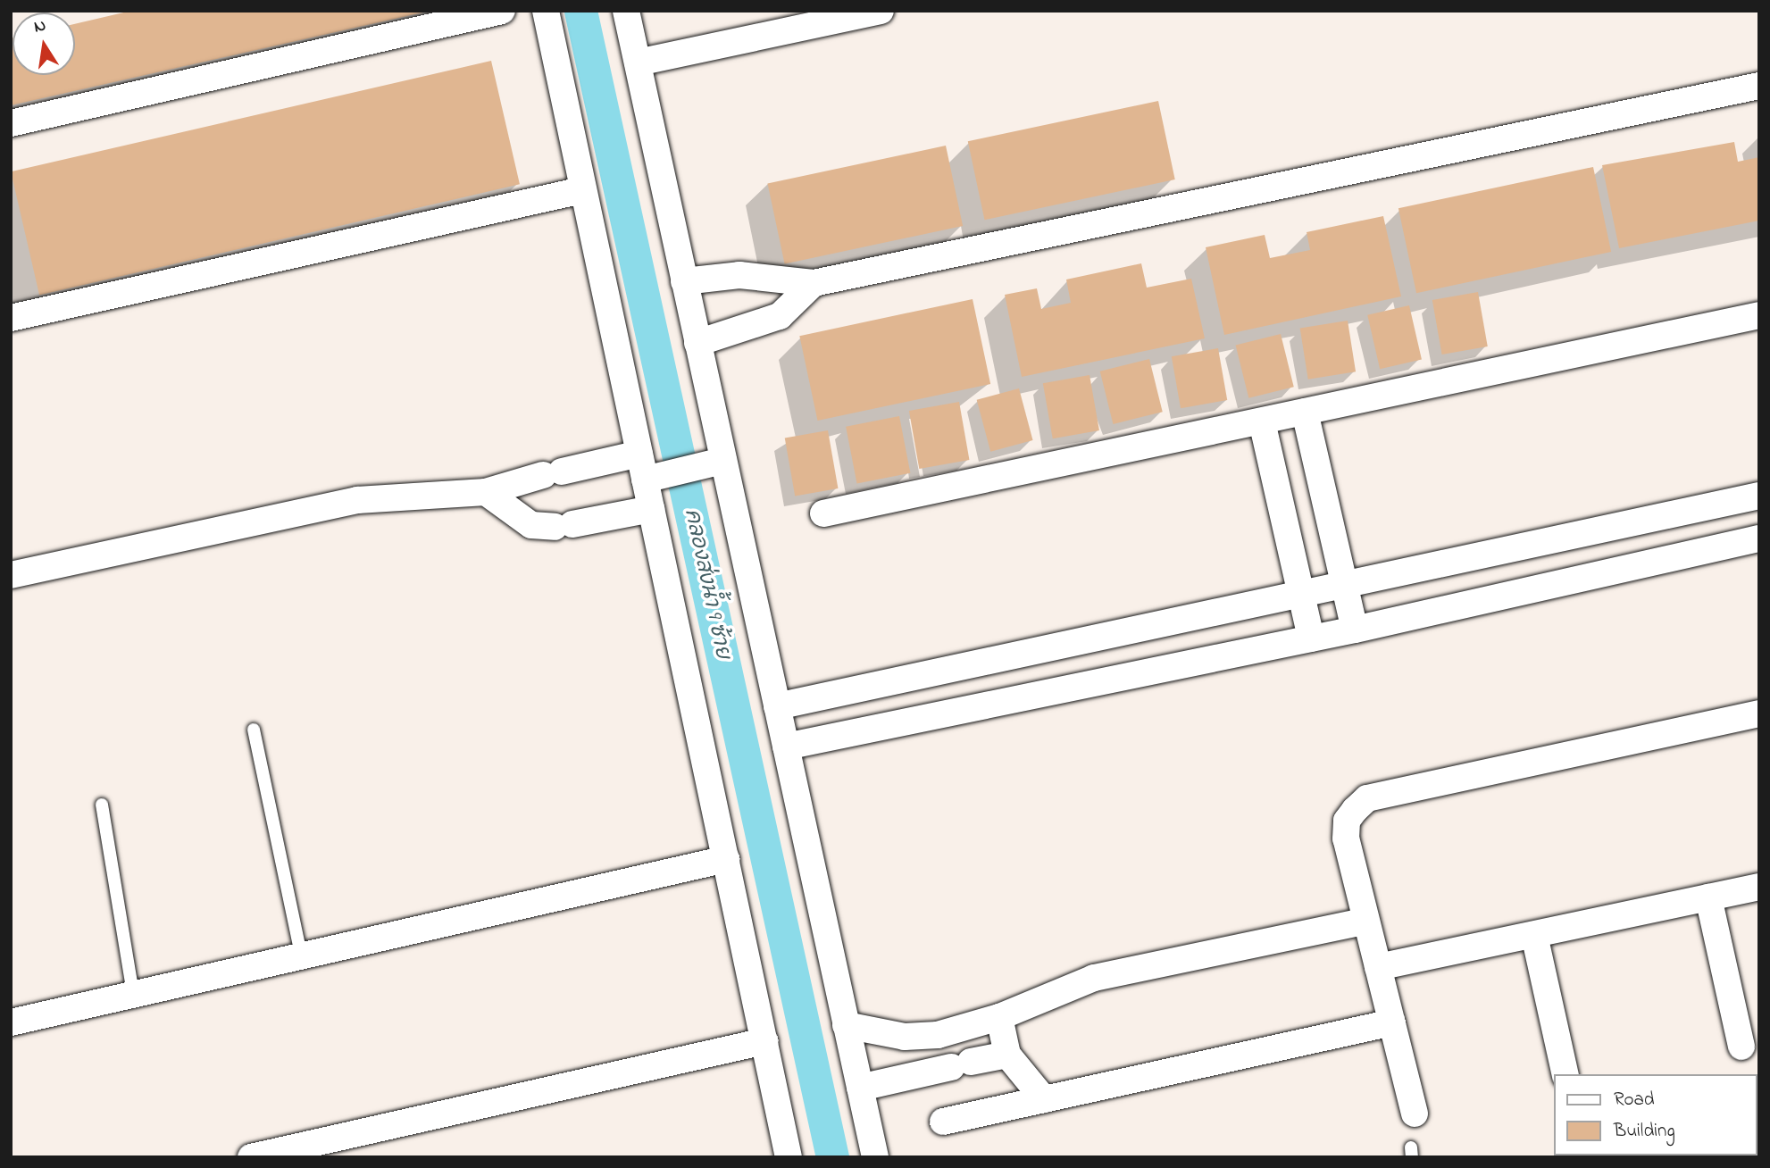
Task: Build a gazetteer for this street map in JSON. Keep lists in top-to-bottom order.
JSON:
{
  "water": ["คลองส่งน้ำ 9 ซ้าย"],
  "legend": ["Road", "Building"],
  "north": "top"
}
